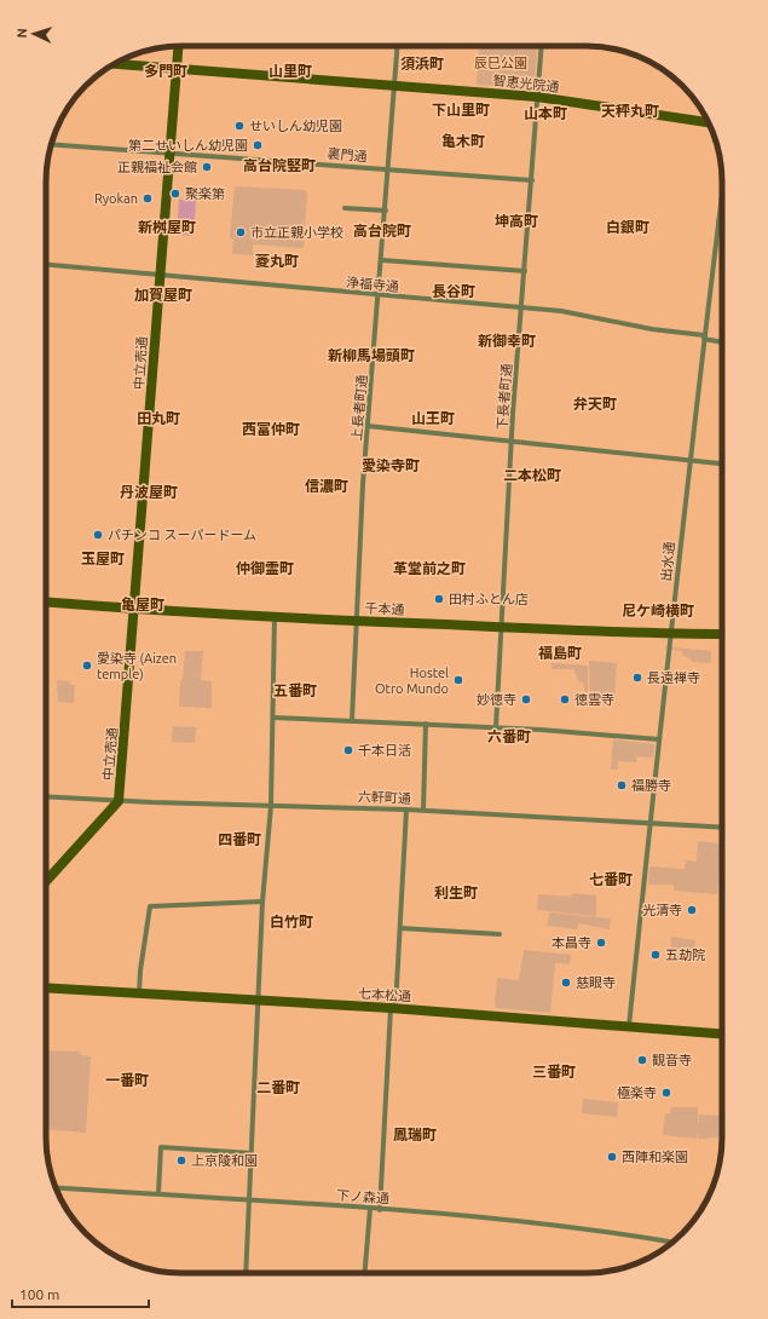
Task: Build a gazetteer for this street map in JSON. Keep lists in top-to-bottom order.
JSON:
{
  "streets": {
    "street": [
      "智恵光院通",
      "裏門通",
      "浄福寺通",
      "中立売通",
      "下長者町通",
      "上長者町通",
      "出水通",
      "千本通",
      "六軒町通",
      "七本松通",
      "下ノ森通"
    ]
  },
  "crossings": [
    ["智恵光院通", "中立売通"],
    ["智恵光院通", "下長者町通"],
    ["智恵光院通", "上長者町通"],
    ["裏門通", "中立売通"],
    ["裏門通", "下長者町通"],
    ["裏門通", "上長者町通"],
    ["浄福寺通", "中立売通"],
    ["浄福寺通", "下長者町通"],
    ["浄福寺通", "上長者町通"],
    ["浄福寺通", "出水通"],
    ["中立売通", "千本通"],
    ["中立売通", "六軒町通"],
    ["下長者町通", "千本通"],
    ["上長者町通", "千本通"],
    ["出水通", "千本通"],
    ["出水通", "六軒町通"],
    ["出水通", "七本松通"]
  ],
  "districts": [
    "須浜町",
    "多門町",
    "山里町",
    "下山里町",
    "天秤丸町",
    "山本町",
    "亀木町",
    "高台院竪町",
    "坤高町",
    "新桝屋町",
    "白銀町",
    "高台院町",
    "菱丸町",
    "長谷町",
    "加賀屋町",
    "新御幸町",
    "新柳馬場頭町",
    "弁天町",
    "田丸町",
    "山王町",
    "西富仲町",
    "愛染寺町",
    "二本松町",
    "信濃町",
    "丹波屋町",
    "玉屋町",
    "仲御霊町",
    "革堂前之町",
    "亀屋町",
    "尼ケ崎横町",
    "福島町",
    "五番町",
    "六番町",
    "四番町",
    "七番町",
    "利生町",
    "白竹町",
    "三番町",
    "一番町",
    "二番町",
    "鳳瑞町"
  ],
  "parks": ["辰巳公園"],
  "places": [
    "せいしん幼児園",
    "第二せいしん幼児園",
    "正親福祉会館",
    "聚楽第",
    "Ryokan",
    "市立正親小学校",
    "パチンコ スーパードーム",
    "田村ふとん店",
    "愛染寺 (Aizen temple)",
    "長遠禅寺",
    "Hostel Otro Mundo",
    "妙徳寺",
    "徳雲寺",
    "千本日活",
    "福勝寺",
    "光清寺",
    "本昌寺",
    "五劫院",
    "慈眼寺",
    "観音寺",
    "極楽寺",
    "西陣和楽園",
    "上京陵和園"
  ],
  "scale_bar": "100 m",
  "north": "left"
}
